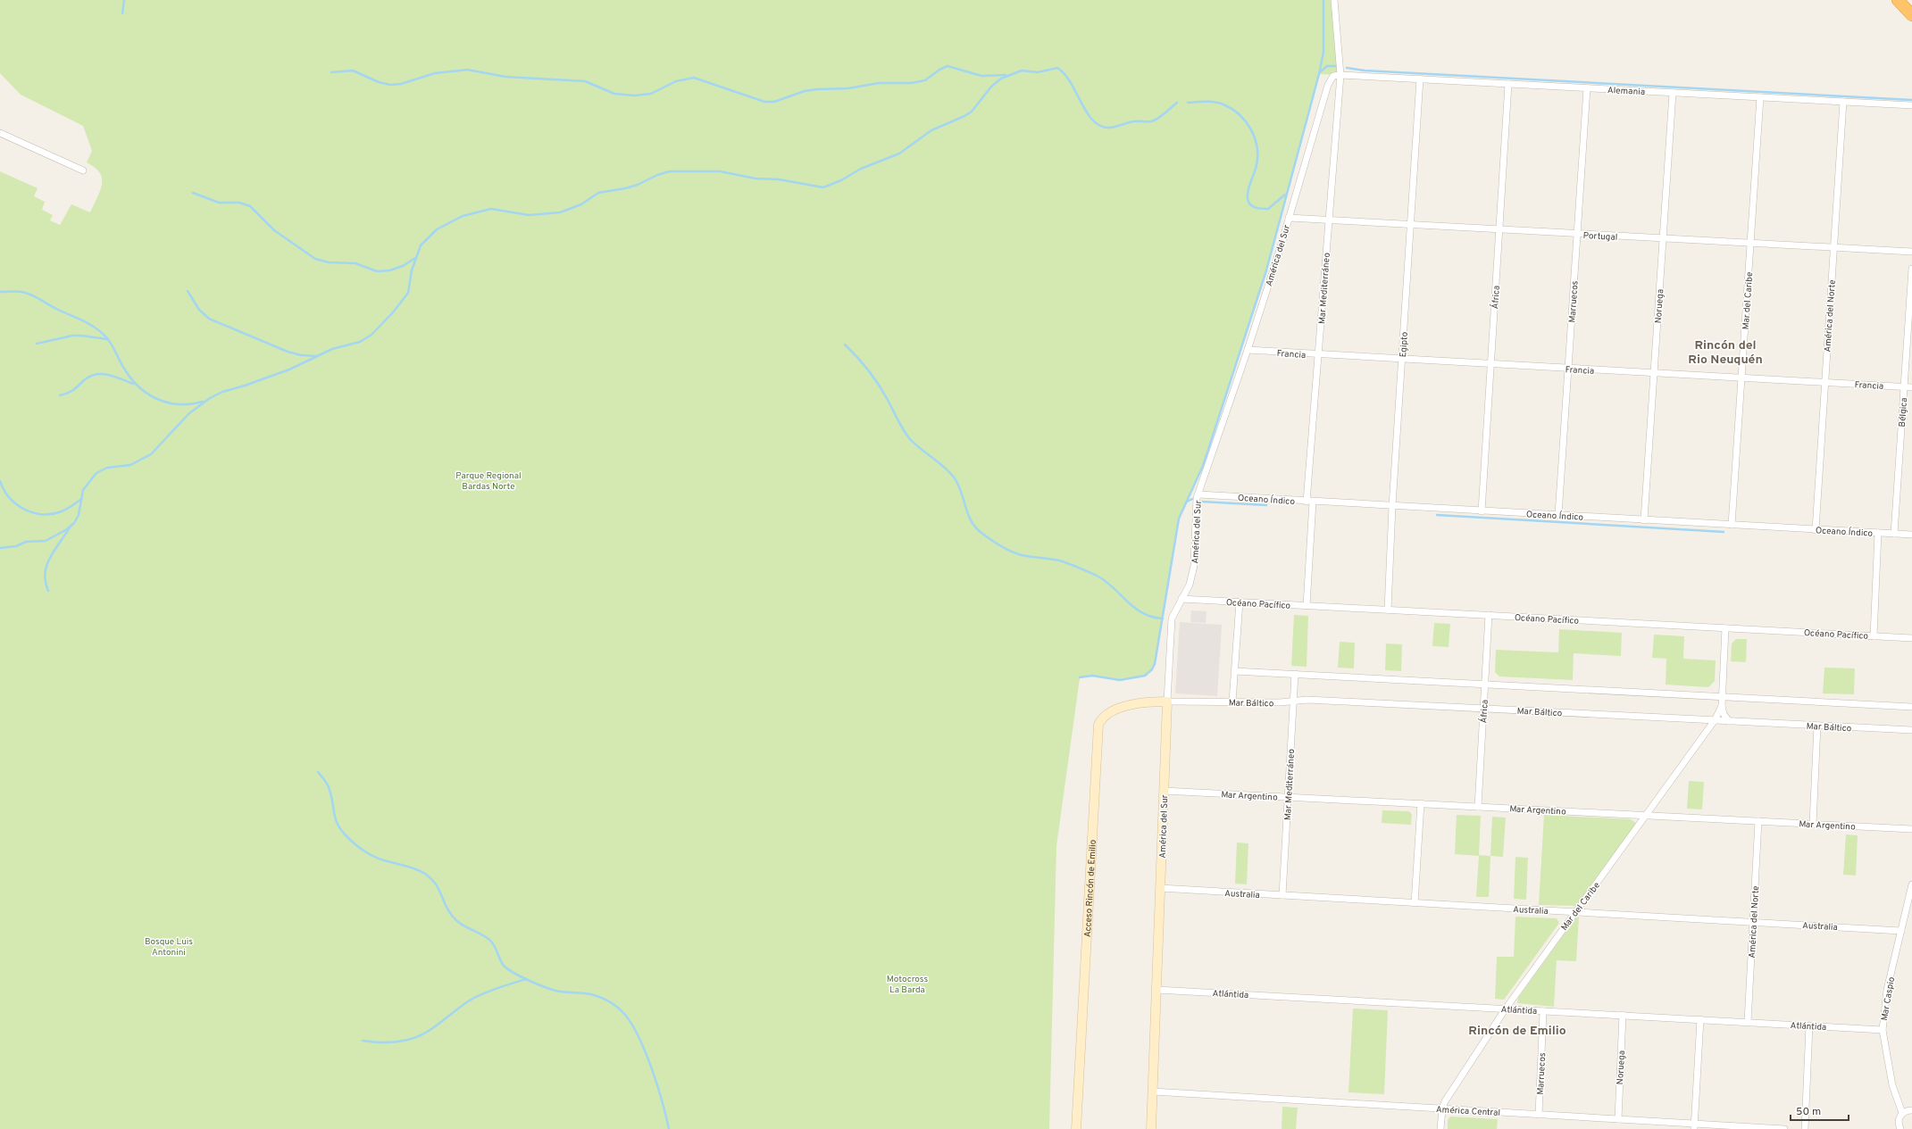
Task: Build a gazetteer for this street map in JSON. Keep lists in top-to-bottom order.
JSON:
{
  "streets": {
    "street": [
      "Alemania",
      "Portugal",
      "América del Sur",
      "Mar Mediterráneo",
      "África",
      "Mar del Caribe",
      "Marruecos",
      "Noruega",
      "América del Norte",
      "Egipto",
      "Francia",
      "Bélgica",
      "Oceano Índico",
      "Océano Pacífico",
      "Mar Báltico",
      "Mar Argentino",
      "Acceso Rincón de Emilio",
      "Australia",
      "Atlántida",
      "Mar Caspio",
      "América Central"
    ]
  },
  "crossings": [
    ["Alemania", "América del Sur"],
    ["Alemania", "Mar Mediterráneo"],
    ["Alemania", "África"],
    ["Alemania", "Mar del Caribe"],
    ["Alemania", "Marruecos"],
    ["Alemania", "Noruega"],
    ["Alemania", "América del Norte"],
    ["Alemania", "Egipto"],
    ["Portugal", "América del Sur"],
    ["Portugal", "Mar Mediterráneo"],
    ["Portugal", "África"],
    ["Portugal", "Mar del Caribe"],
    ["Portugal", "Marruecos"],
    ["Portugal", "Noruega"],
    ["Portugal", "América del Norte"],
    ["Portugal", "Egipto"],
    ["América del Sur", "Mar Mediterráneo"],
    ["América del Sur", "Francia"],
    ["América del Sur", "Oceano Índico"],
    ["América del Sur", "Océano Pacífico"],
    ["América del Sur", "Mar Báltico"],
    ["América del Sur", "Mar Argentino"],
    ["América del Sur", "Acceso Rincón de Emilio"],
    ["América del Sur", "Australia"],
    ["América del Sur", "Atlántida"],
    ["América del Sur", "América Central"],
    ["Mar Mediterráneo", "Francia"],
    ["Mar Mediterráneo", "Oceano Índico"],
    ["Mar Mediterráneo", "Océano Pacífico"],
    ["Mar Mediterráneo", "Mar Báltico"],
    ["Mar Mediterráneo", "Mar Argentino"],
    ["Mar Mediterráneo", "Australia"],
    ["África", "Francia"],
    ["África", "Oceano Índico"],
    ["África", "Océano Pacífico"],
    ["África", "Mar Báltico"],
    ["África", "Mar Argentino"],
    ["Mar del Caribe", "Francia"],
    ["Mar del Caribe", "Oceano Índico"],
    ["Mar del Caribe", "Océano Pacífico"],
    ["Mar del Caribe", "Mar Báltico"],
    ["Mar del Caribe", "Mar Argentino"],
    ["Mar del Caribe", "Australia"],
    ["Mar del Caribe", "Atlántida"],
    ["Mar del Caribe", "América Central"],
    ["Marruecos", "Francia"],
    ["Marruecos", "Oceano Índico"],
    ["Marruecos", "Atlántida"],
    ["Marruecos", "América Central"],
    ["Noruega", "Francia"],
    ["Noruega", "Oceano Índico"],
    ["Noruega", "Atlántida"],
    ["Noruega", "América Central"],
    ["América del Norte", "Francia"],
    ["América del Norte", "Oceano Índico"],
    ["América del Norte", "Mar Argentino"],
    ["América del Norte", "Australia"],
    ["América del Norte", "Atlántida"],
    ["Egipto", "Francia"],
    ["Egipto", "Oceano Índico"],
    ["Egipto", "Océano Pacífico"],
    ["Francia", "Bélgica"],
    ["Bélgica", "Oceano Índico"],
    ["Mar Báltico", "Acceso Rincón de Emilio"],
    ["Australia", "Mar Caspio"],
    ["Atlántida", "Mar Caspio"]
  ],
  "districts": ["Rincón del Rio Neuquén", "Rincón de Emilio"],
  "parks": ["Parque Regional Bardas Norte", "Bosque Luis Antonini", "Motocross La Barda"],
  "scale_bar": "50 m"
}
